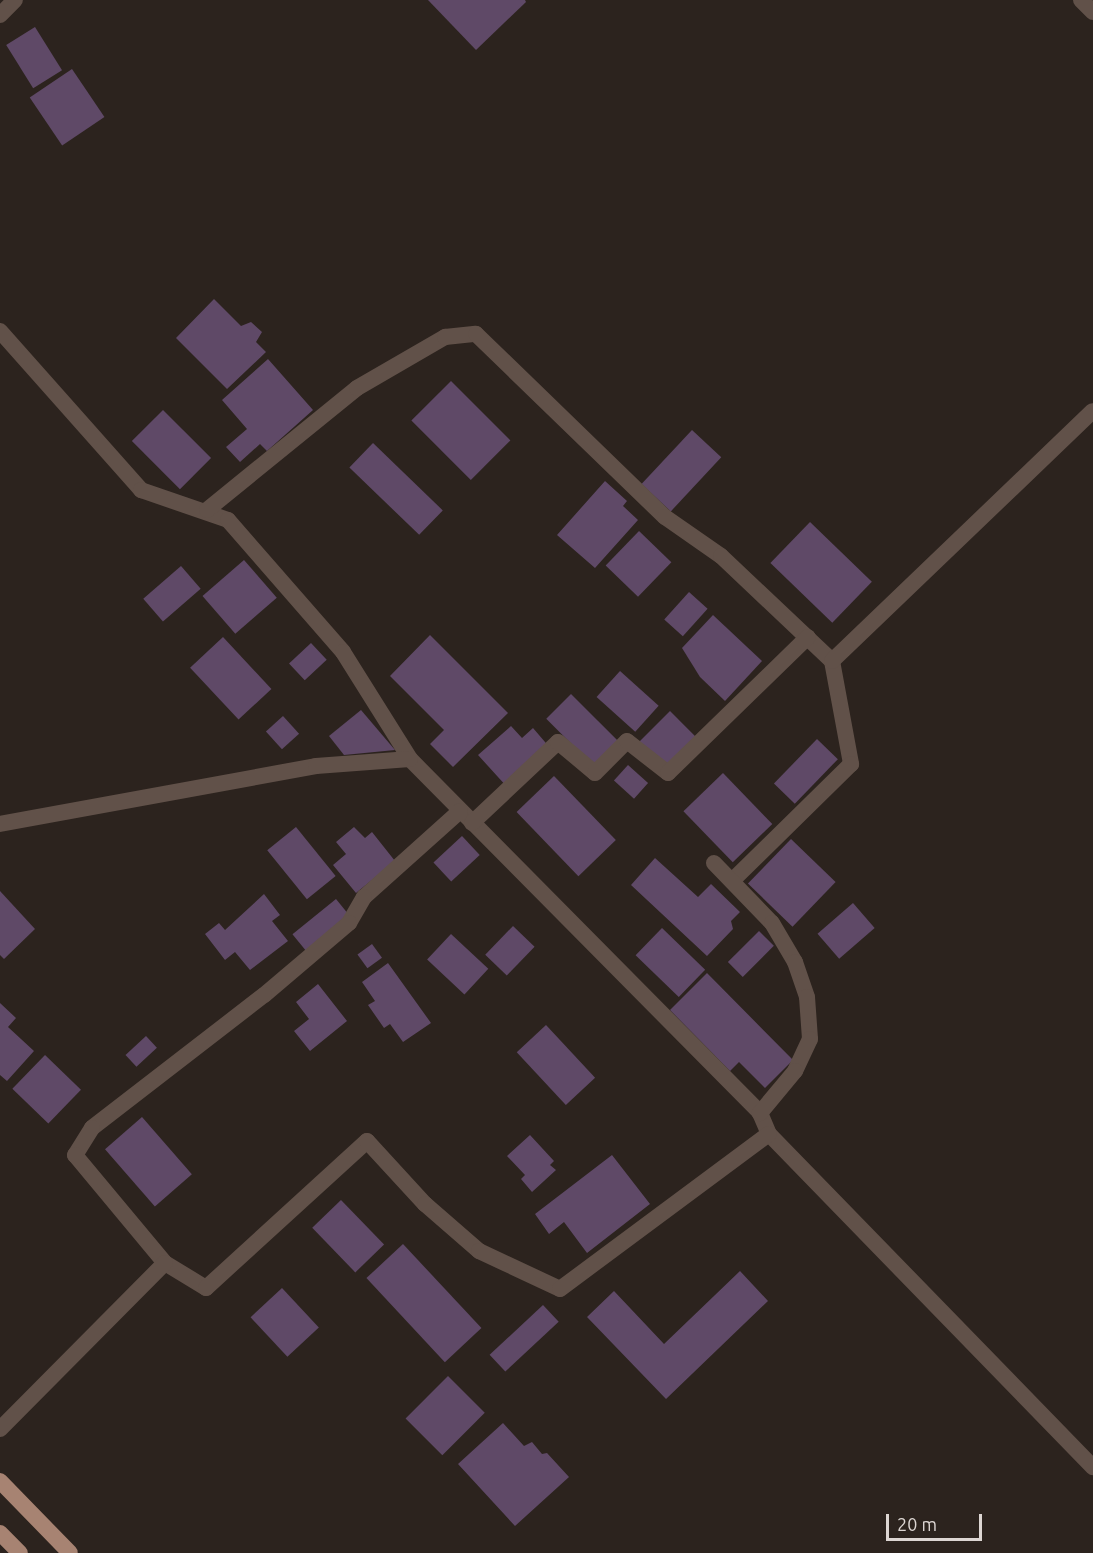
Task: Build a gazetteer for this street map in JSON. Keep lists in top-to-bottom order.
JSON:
{
  "scale_bar": "20 m"
}
